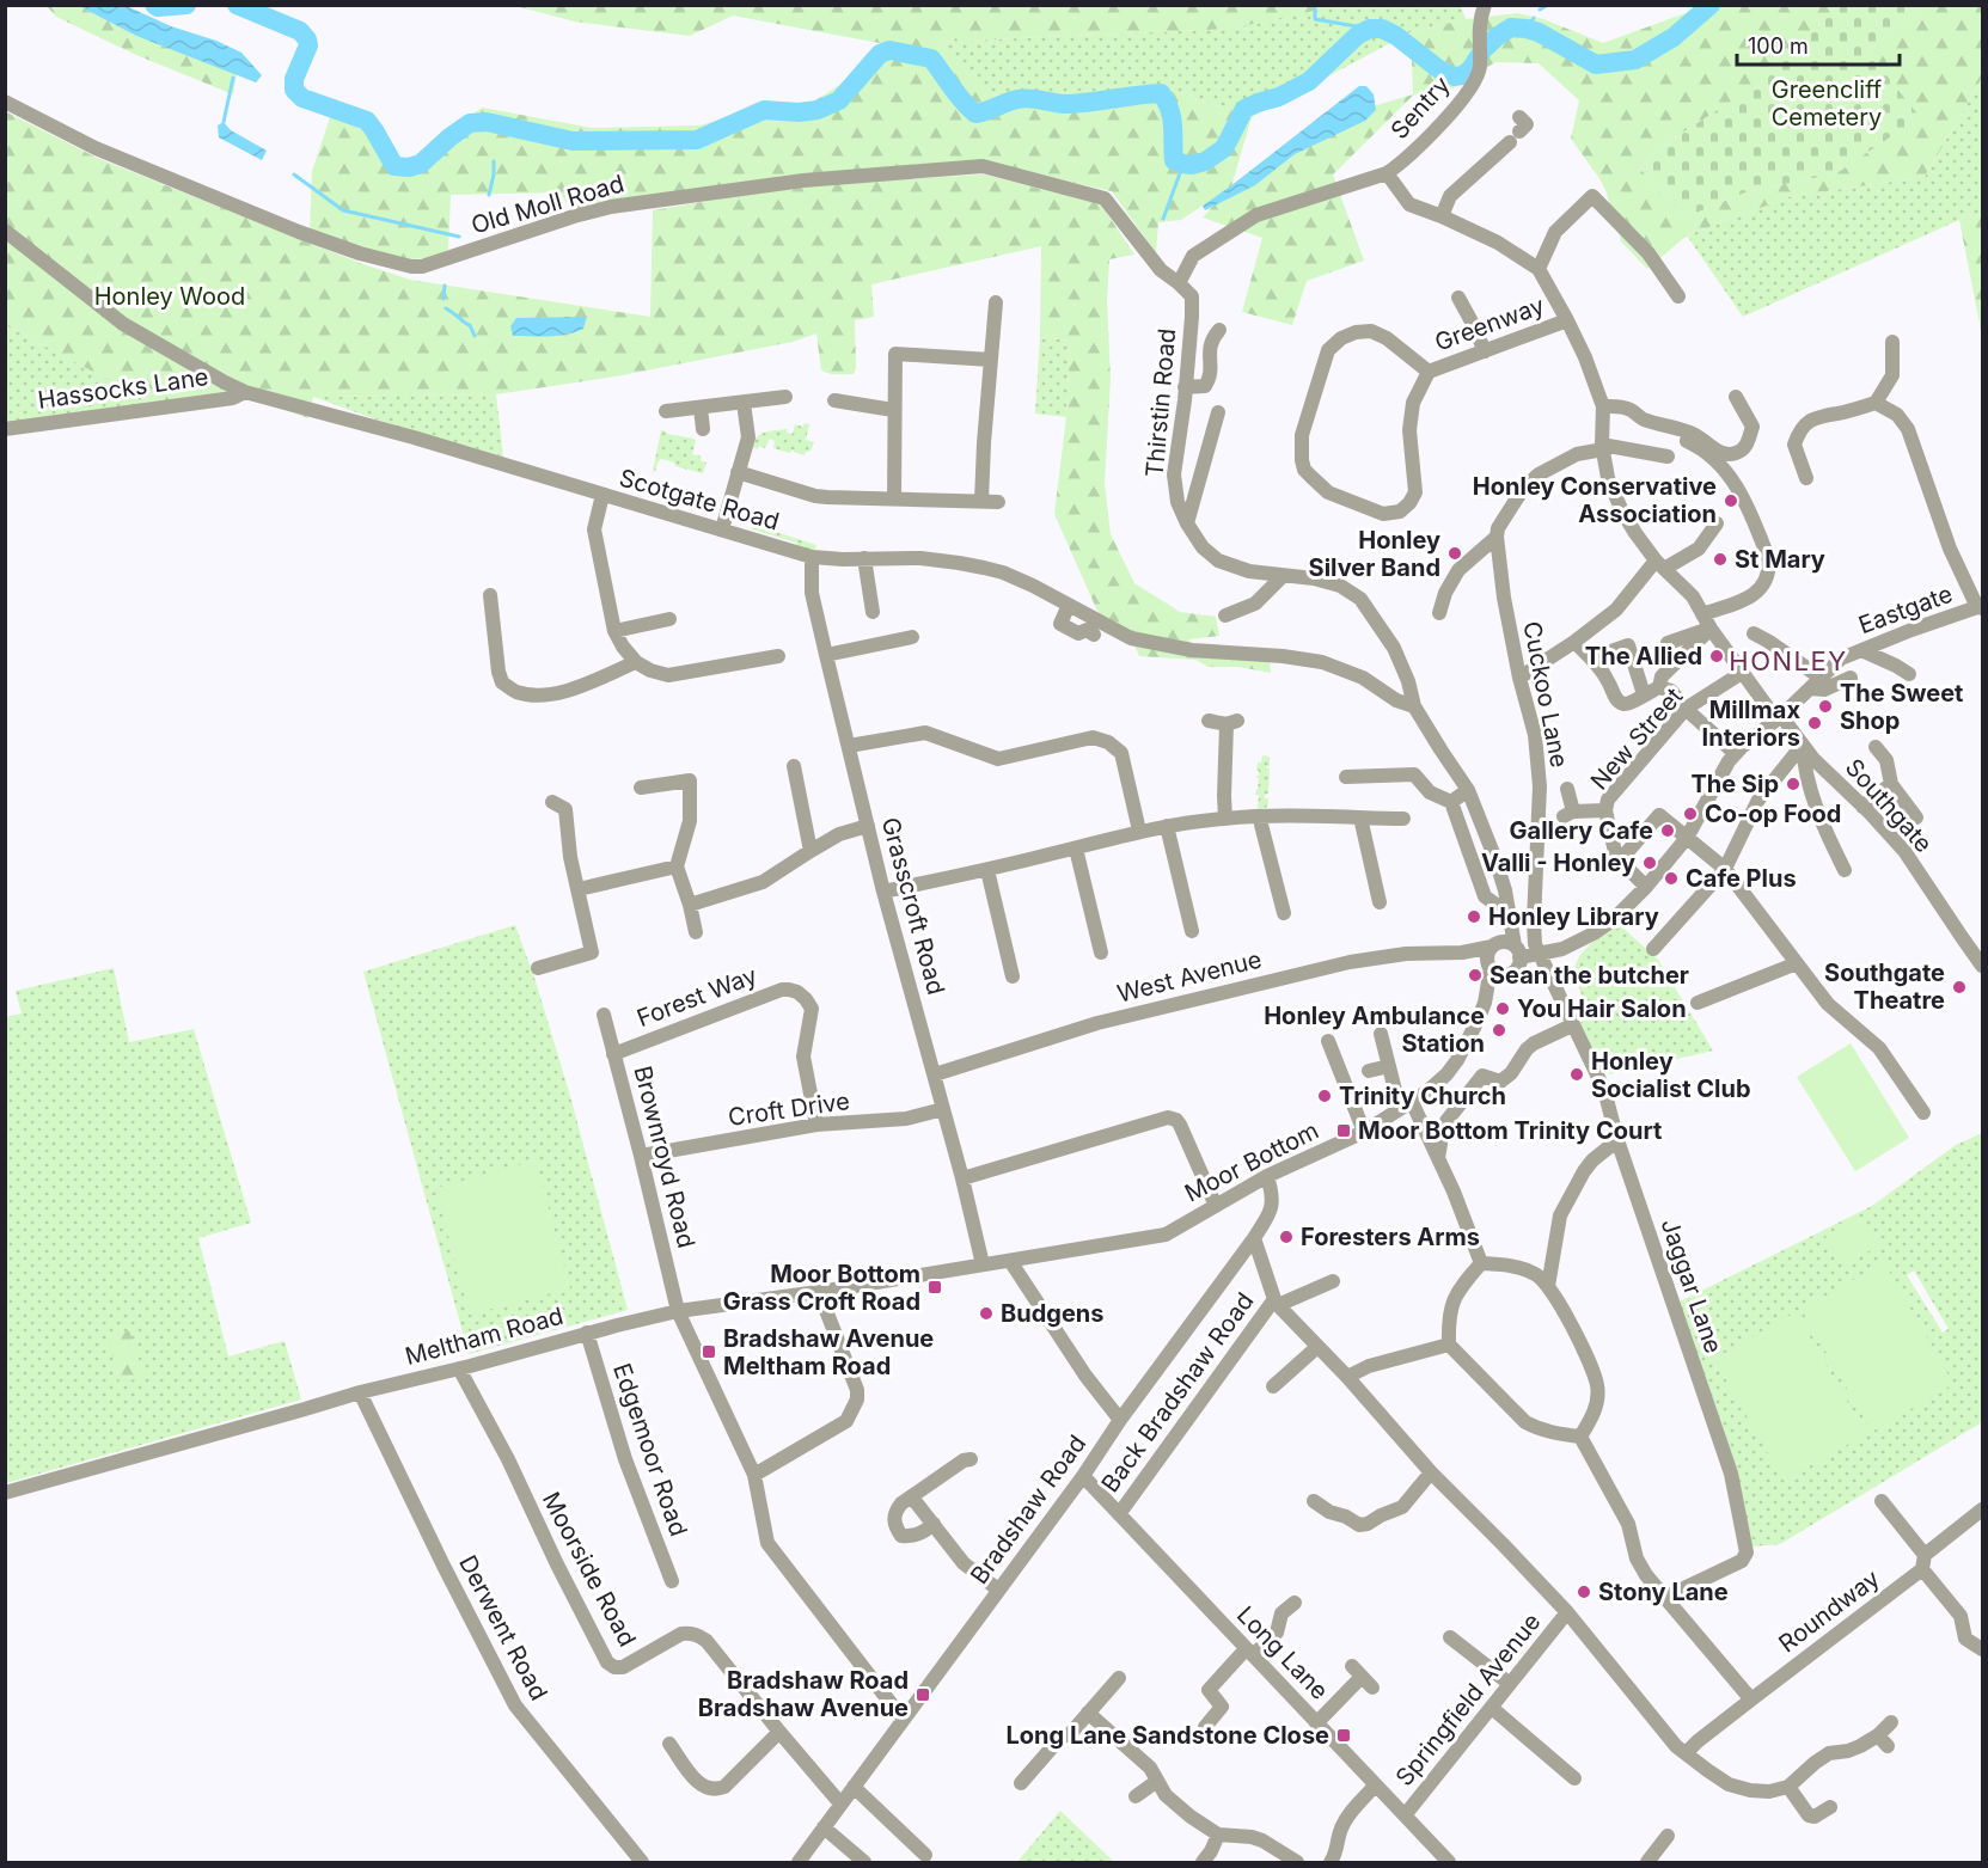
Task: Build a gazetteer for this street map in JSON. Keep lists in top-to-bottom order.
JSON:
{
  "streets": {
    "street": [
      "Sentry",
      "Old Moll Road",
      "Greenway",
      "Hassocks Lane",
      "Thirstin Road",
      "Scotgate Road",
      "Eastgate",
      "Cuckoo Lane",
      "New Street",
      "Southgate",
      "Grasscroft Road",
      "West Avenue",
      "Forest Way",
      "Croft Drive",
      "Brownroyd Road",
      "Moor Bottom",
      "Jaggar Lane",
      "Meltham Road",
      "Back Bradshaw Road",
      "Edgemoor Road",
      "Bradshaw Road",
      "Moorside Road",
      "Roundway",
      "Derwent Road",
      "Long Lane",
      "Springfield Avenue"
    ]
  },
  "crossings": [
    ["Old Moll Road", "Thirstin Road"],
    ["Hassocks Lane", "Scotgate Road"],
    ["Thirstin Road", "Scotgate Road"],
    ["Thirstin Road", "West Avenue"],
    ["Thirstin Road", "Moor Bottom"],
    ["Scotgate Road", "Grasscroft Road"],
    ["Eastgate", "Southgate"],
    ["Cuckoo Lane", "Jaggar Lane"],
    ["New Street", "Southgate"],
    ["Grasscroft Road", "West Avenue"],
    ["Grasscroft Road", "Croft Drive"],
    ["Grasscroft Road", "Moor Bottom"],
    ["Grasscroft Road", "Meltham Road"],
    ["West Avenue", "Moor Bottom"],
    ["Forest Way", "Croft Drive"],
    ["Forest Way", "Brownroyd Road"],
    ["Croft Drive", "Brownroyd Road"],
    ["Brownroyd Road", "Meltham Road"],
    ["Brownroyd Road", "Bradshaw Road"],
    ["Moor Bottom", "Meltham Road"],
    ["Moor Bottom", "Bradshaw Road"],
    ["Meltham Road", "Edgemoor Road"],
    ["Meltham Road", "Moorside Road"],
    ["Meltham Road", "Derwent Road"],
    ["Back Bradshaw Road", "Long Lane"],
    ["Bradshaw Road", "Moorside Road"],
    ["Bradshaw Road", "Long Lane"],
    ["Long Lane", "Springfield Avenue"]
  ],
  "districts": ["HONLEY"],
  "parks": ["Greencliff Cemetery", "Honley Wood"],
  "places": {
    "other": [
      "Honley Conservative Association",
      "Honley Silver Band",
      "St Mary",
      "The Allied",
      "The Sweet Shop",
      "Millmax Interiors",
      "The Sip",
      "Co-op Food",
      "Gallery Cafe",
      "Valli - Honley",
      "Cafe Plus",
      "Honley Library",
      "Sean the butcher",
      "Southgate Theatre",
      "You Hair Salon",
      "Honley Ambulance Station",
      "Honley Socialist Club",
      "Trinity Church",
      "Foresters Arms",
      "Budgens",
      "Stony Lane"
    ],
    "transit": [
      "Moor Bottom Trinity Court",
      "Moor Bottom Grass Croft Road",
      "Bradshaw Avenue Meltham Road",
      "Bradshaw Road Bradshaw Avenue",
      "Long Lane Sandstone Close"
    ]
  },
  "scale_bar": "100 m"
}
